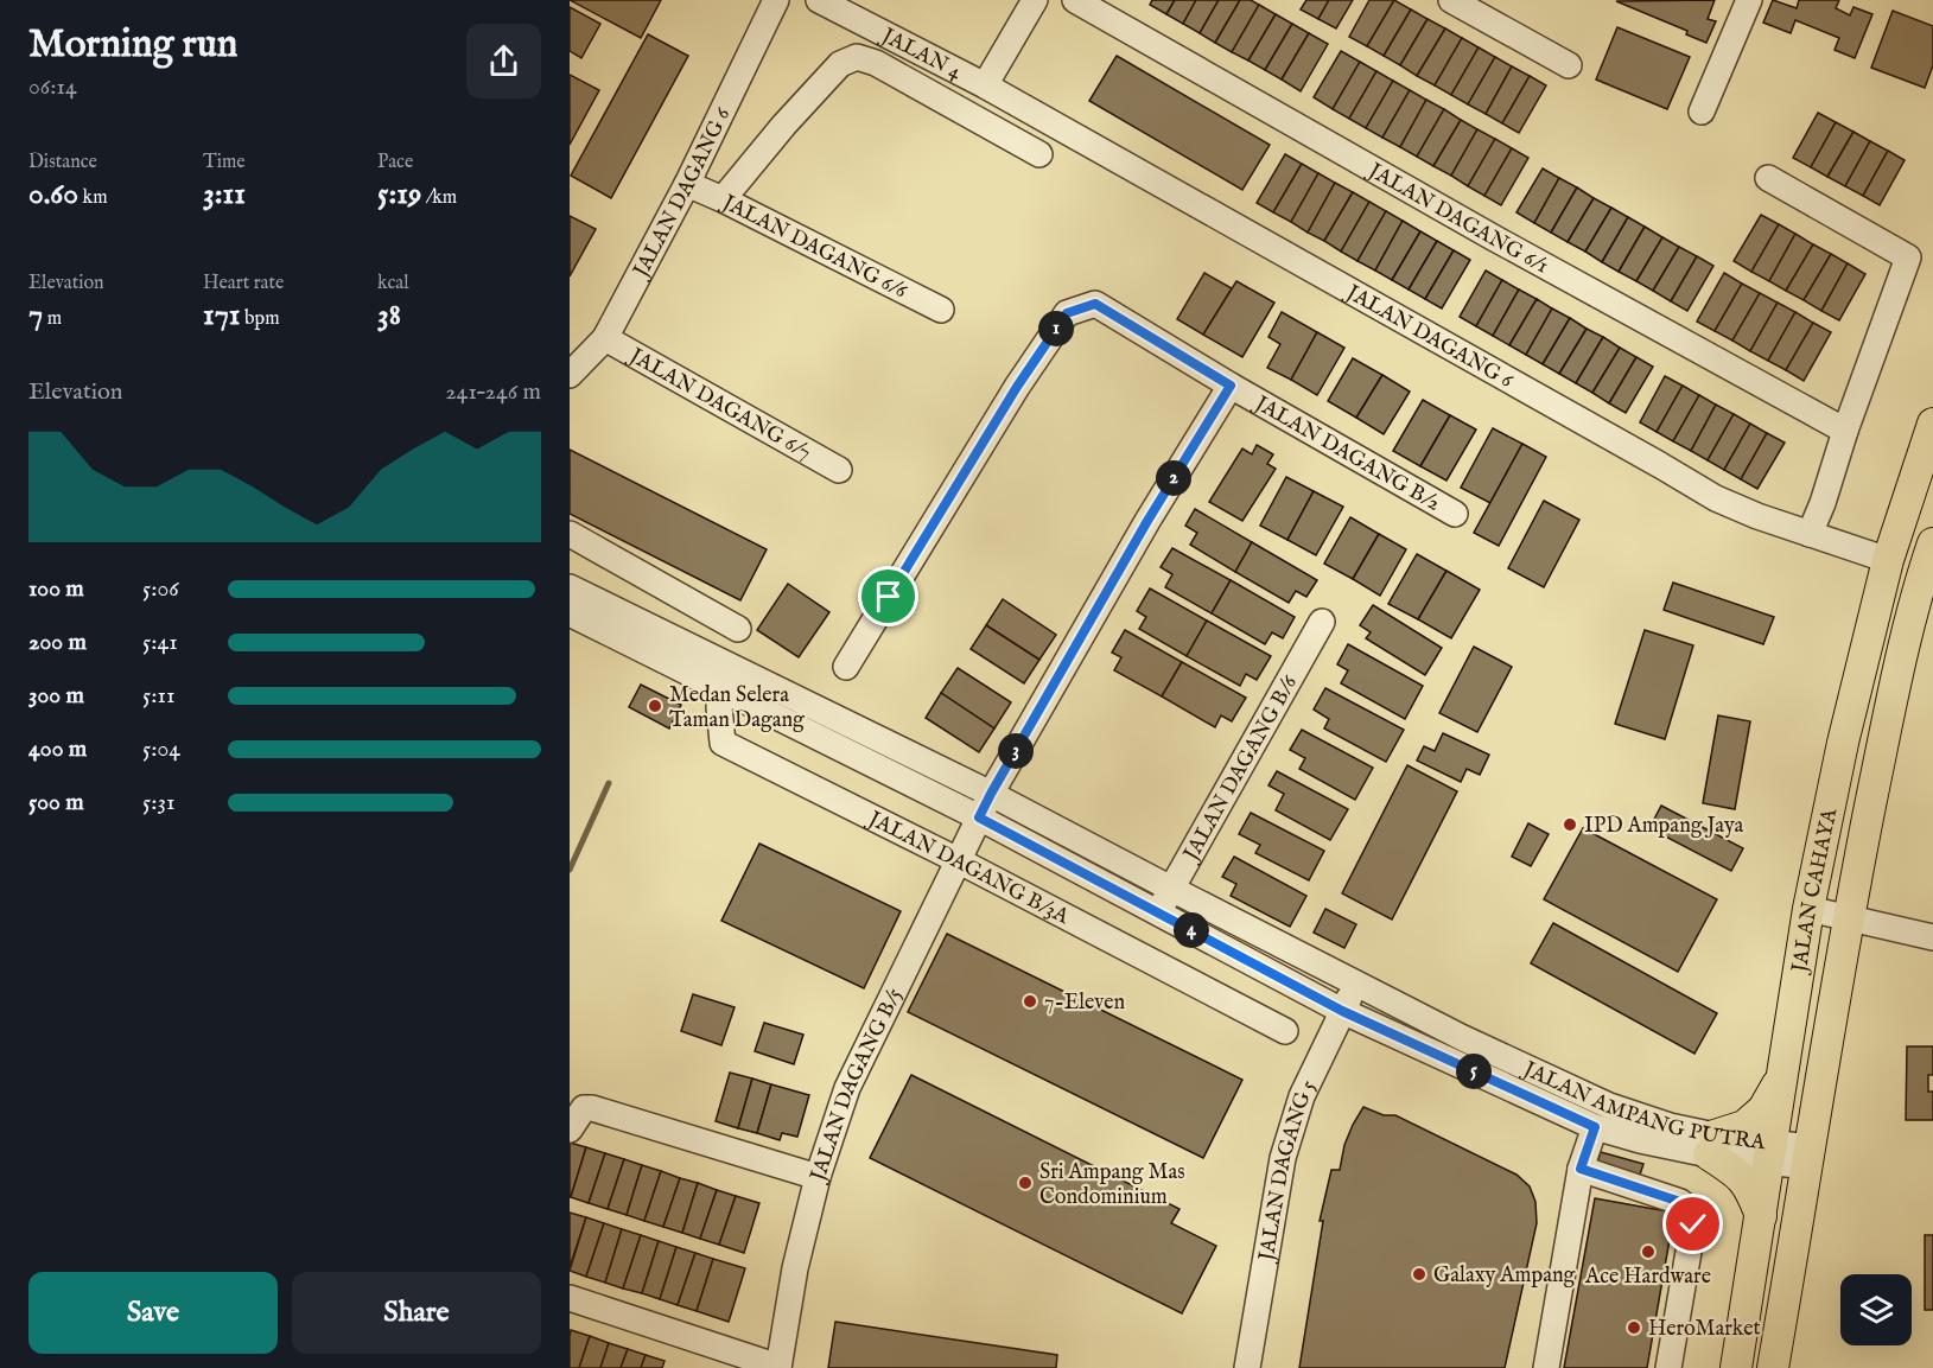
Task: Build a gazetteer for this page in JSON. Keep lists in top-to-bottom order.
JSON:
{
  "streets": {
    "main road": ["JALAN CAHAYA"],
    "street": [
      "JALAN 4",
      "JALAN DAGANG 6",
      "JALAN DAGANG 6/1",
      "JALAN DAGANG 6/6",
      "JALAN DAGANG 6/7",
      "JALAN DAGANG B/2",
      "JALAN DAGANG B/6",
      "JALAN DAGANG B/3A",
      "JALAN DAGANG B/5",
      "JALAN AMPANG PUTRA",
      "JALAN DAGANG 5"
    ]
  },
  "crossings": [
    ["JALAN 4", "JALAN DAGANG 6"],
    ["JALAN DAGANG 6", "JALAN DAGANG 6/6"],
    ["JALAN DAGANG 6", "JALAN DAGANG 6/7"],
    ["JALAN DAGANG 6", "JALAN CAHAYA"],
    ["JALAN DAGANG B/2", "JALAN DAGANG B/5"],
    ["JALAN DAGANG B/6", "JALAN AMPANG PUTRA"],
    ["JALAN DAGANG B/3A", "JALAN DAGANG B/5"],
    ["JALAN DAGANG B/3A", "JALAN AMPANG PUTRA"],
    ["JALAN CAHAYA", "JALAN AMPANG PUTRA"],
    ["JALAN DAGANG B/5", "JALAN AMPANG PUTRA"],
    ["JALAN AMPANG PUTRA", "JALAN DAGANG 5"]
  ],
  "places": [
    "Medan Selera Taman Dagang",
    "IPD Ampang Jaya",
    "7-Eleven",
    "Sri Ampang Mas Condominium",
    "Ace Hardware",
    "Galaxy Ampang",
    "HeroMarket"
  ],
  "page": {
    "heading": ["Morning run", "06:14"],
    "stats": [
      ["Distance", "0.60 km"],
      ["Time", "3:11"],
      ["Pace", "5:19 /km"],
      ["Elevation", "7 m"],
      ["Heart rate", "171 bpm"],
      ["kcal", "38"]
    ],
    "pins": [
      "1",
      "2",
      "3",
      "4",
      "5"
    ],
    "chart": ["Elevation", "241–246 m"],
    "list": [
      {
        "name": "100 m",
        "note": "5:06"
      },
      {
        "name": "200 m",
        "note": "5:41"
      },
      {
        "name": "300 m",
        "note": "5:11"
      },
      {
        "name": "400 m",
        "note": "5:04"
      },
      {
        "name": "500 m",
        "note": "5:31"
      }
    ],
    "buttons": ["Save", "Share"]
  }
}
